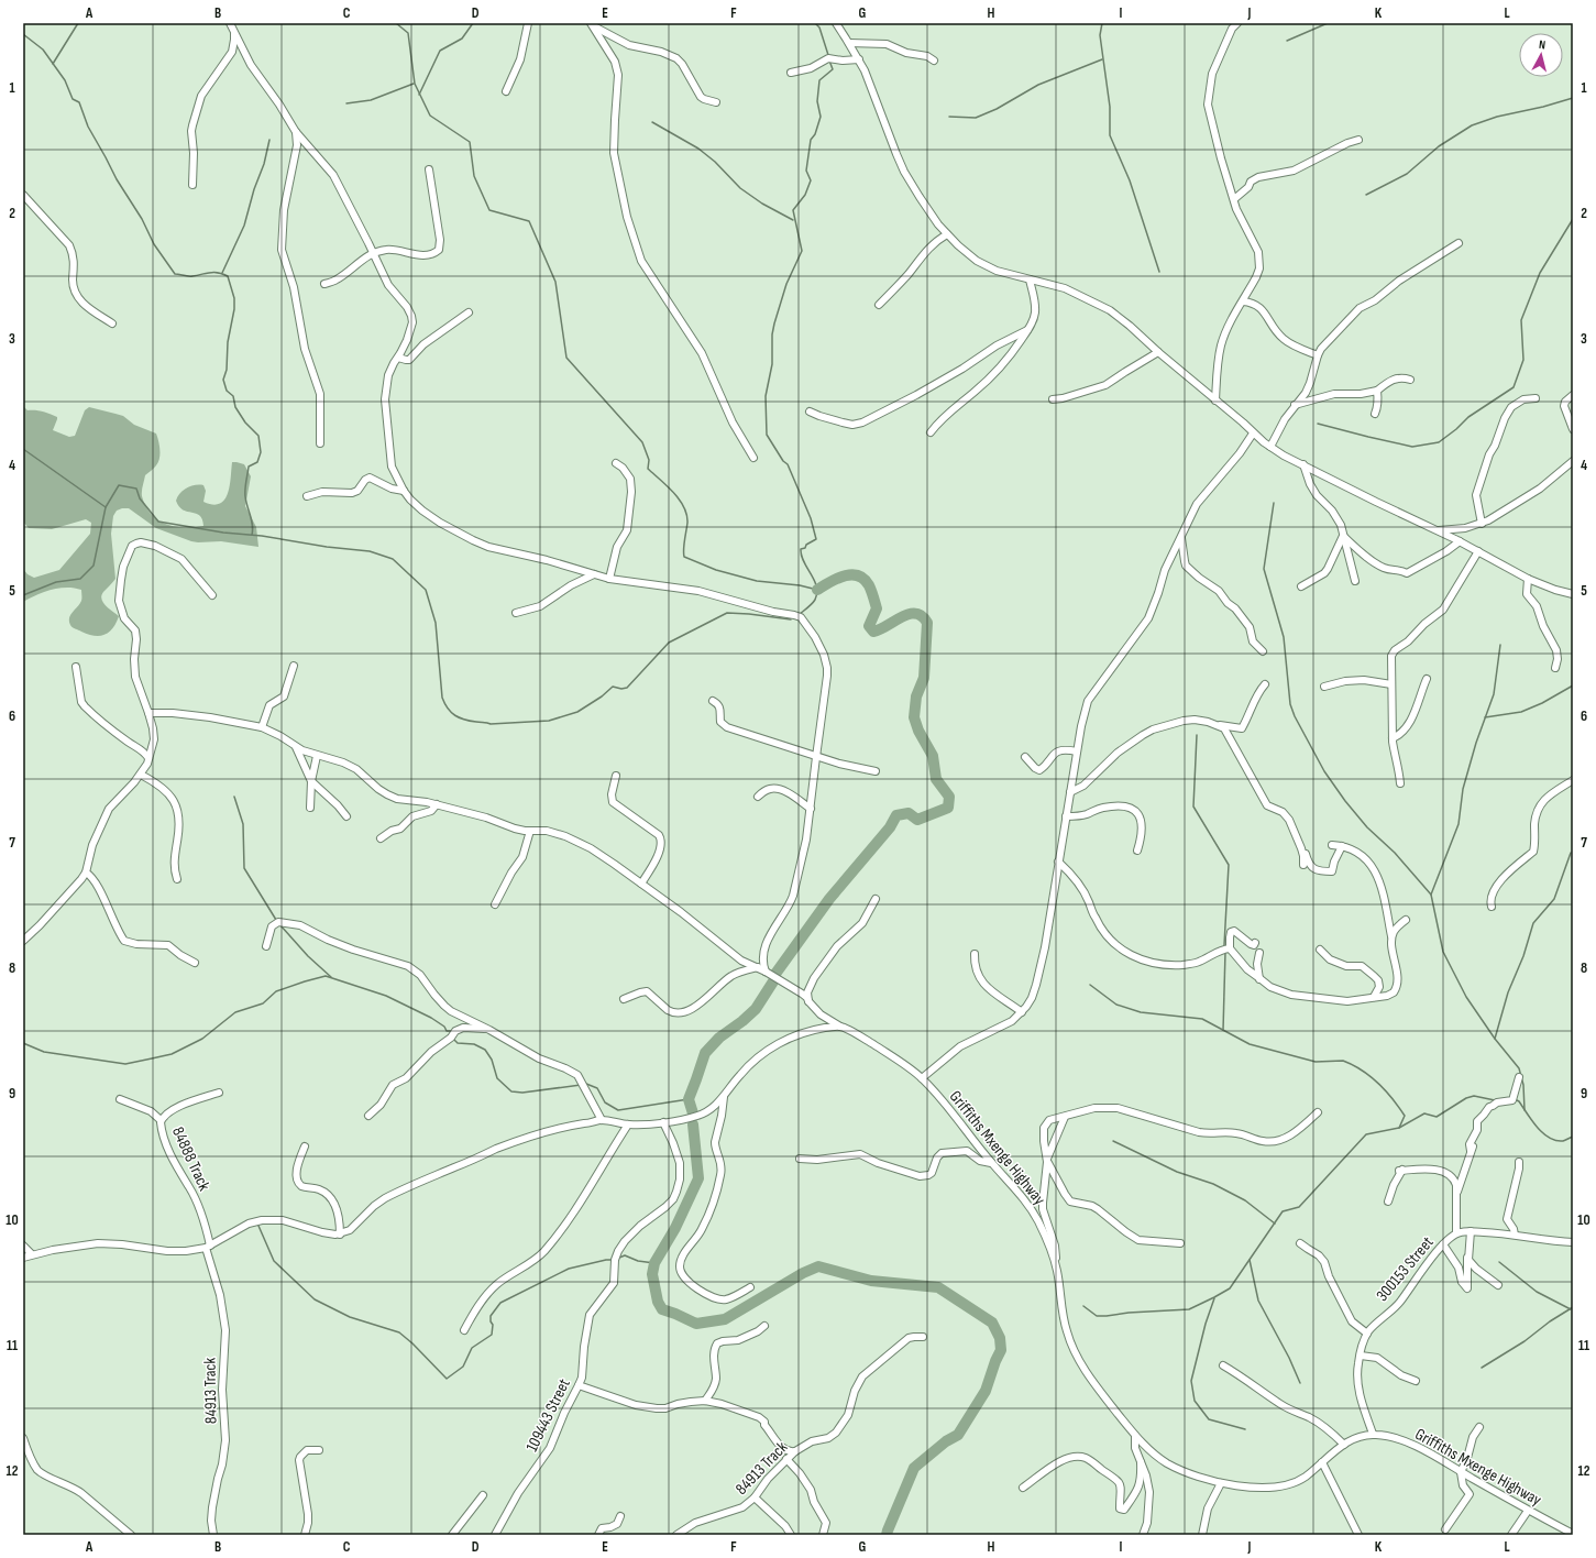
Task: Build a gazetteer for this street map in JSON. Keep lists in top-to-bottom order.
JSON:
{
  "streets": {
    "street": [
      "Griffiths Mxenge Highway",
      "84888 Track",
      "300153 Street",
      "84913 Track",
      "109443 Street"
    ]
  },
  "crossings": [
    ["Griffiths Mxenge Highway", "300153 Street"],
    ["84888 Track", "84913 Track"]
  ],
  "north": "top",
  "grid": {
    "columns": [
      "A",
      "B",
      "C",
      "D",
      "E",
      "F",
      "G",
      "H",
      "I",
      "J",
      "K",
      "L"
    ],
    "rows": [
      "1",
      "2",
      "3",
      "4",
      "5",
      "6",
      "7",
      "8",
      "9",
      "10",
      "11",
      "12"
    ]
  }
}
